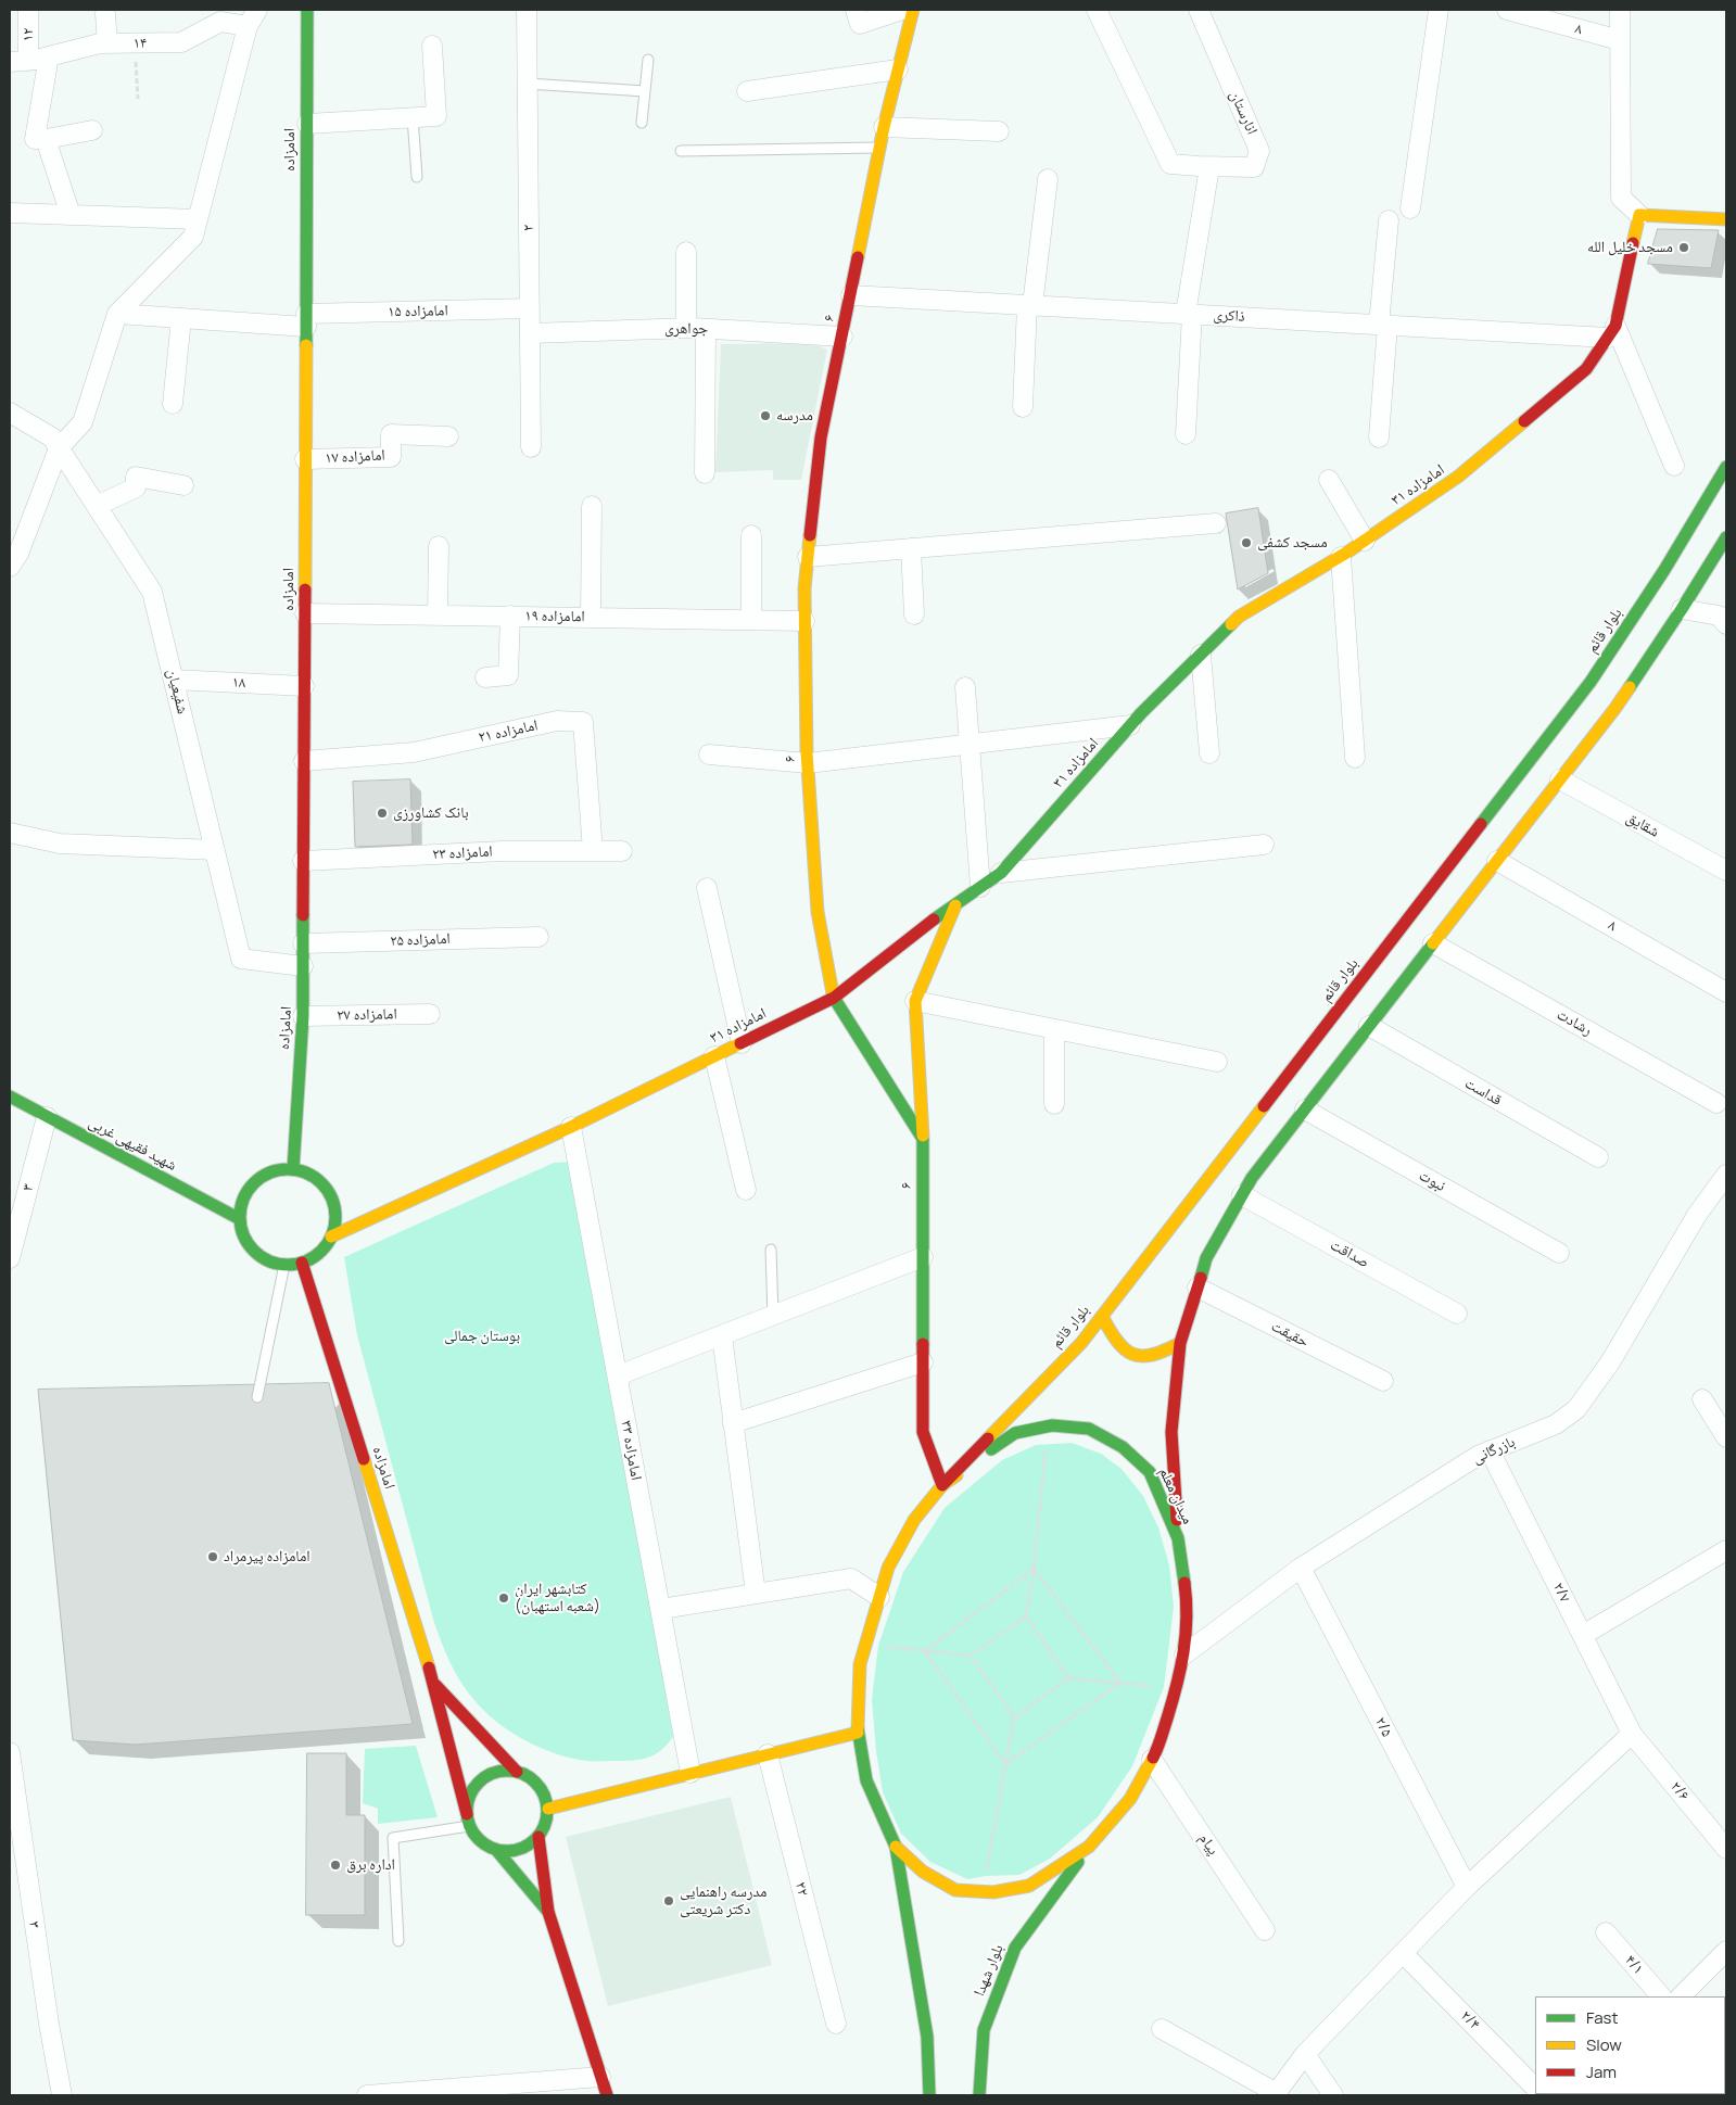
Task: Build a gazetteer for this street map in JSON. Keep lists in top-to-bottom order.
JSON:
{
  "streets": {
    "main road": [
      "امامزاده",
      "۶",
      "امامزاده ۳۱",
      "بلوار قائم",
      "شهید فقیهی غربی",
      "میدان معلم",
      "بلوار شهدا"
    ],
    "street": [
      "۸",
      "۱۲",
      "۱۴",
      "انارستان",
      "۲",
      "امامزاده ۱۵",
      "ذاکری",
      "جواهری",
      "امامزاده ۱۷",
      "امامزاده ۱۹",
      "۱۸",
      "شفیعیان",
      "امامزاده ۲۱",
      "شقایق",
      "امامزاده ۲۳",
      "امامزاده ۲۵",
      "امامزاده ۲۷",
      "رشادت",
      "قداست",
      "نبوت",
      "۳",
      "صداقت",
      "حقیقت",
      "امامزاده ۳۳",
      "بازرگانی",
      "۲/۷",
      "۲/۵",
      "۲/۶",
      "پیام",
      "۲۲",
      "۴/۱",
      "۲/۴"
    ]
  },
  "crossings": [
    ["۱۲", "۱۴"],
    ["امامزاده", "امامزاده ۱۵"],
    ["امامزاده", "امامزاده ۱۷"],
    ["امامزاده", "امامزاده ۳۱"],
    ["امامزاده", "امامزاده ۱۹"],
    ["امامزاده", "۱۸"],
    ["امامزاده", "شفیعیان"],
    ["امامزاده", "امامزاده ۲۱"],
    ["امامزاده", "امامزاده ۲۳"],
    ["امامزاده", "امامزاده ۲۵"],
    ["امامزاده", "امامزاده ۲۷"],
    ["امامزاده", "شهید فقیهی غربی"],
    ["۲", "امامزاده ۱۵"],
    ["۲", "جواهری"],
    ["ذاکری", "۶"],
    ["ذاکری", "امامزاده ۳۱"],
    ["۶", "جواهری"],
    ["۶", "امامزاده ۳۱"],
    ["۶", "امامزاده ۱۹"],
    ["۶", "بلوار قائم"],
    ["۶", "میدان معلم"],
    ["امامزاده ۳۱", "شهید فقیهی غربی"],
    ["امامزاده ۳۱", "امامزاده ۳۳"],
    ["بلوار قائم", "میدان معلم"],
    ["۱۸", "شفیعیان"],
    ["امامزاده ۲۱", "امامزاده ۲۳"],
    ["شهید فقیهی غربی", "۳"],
    ["بازرگانی", "میدان معلم"],
    ["بازرگانی", "۲/۷"],
    ["بازرگانی", "۲/۵"],
    ["میدان معلم", "پیام"],
    ["میدان معلم", "بلوار شهدا"],
    ["۲/۷", "۲/۶"]
  ],
  "parks": ["بوستان جمالی"],
  "places": [
    "مسجد خلیل الله",
    "مدرسه",
    "مسجد کشفی",
    "بانک کشاورزی",
    "امامزاده پیرمراد",
    "کتابشهر ایران (شعبه استهبان)",
    "اداره برق",
    "مدرسه راهنمایی دکتر شریعتی"
  ],
  "legend": ["Fast", "Slow", "Jam"]
}
